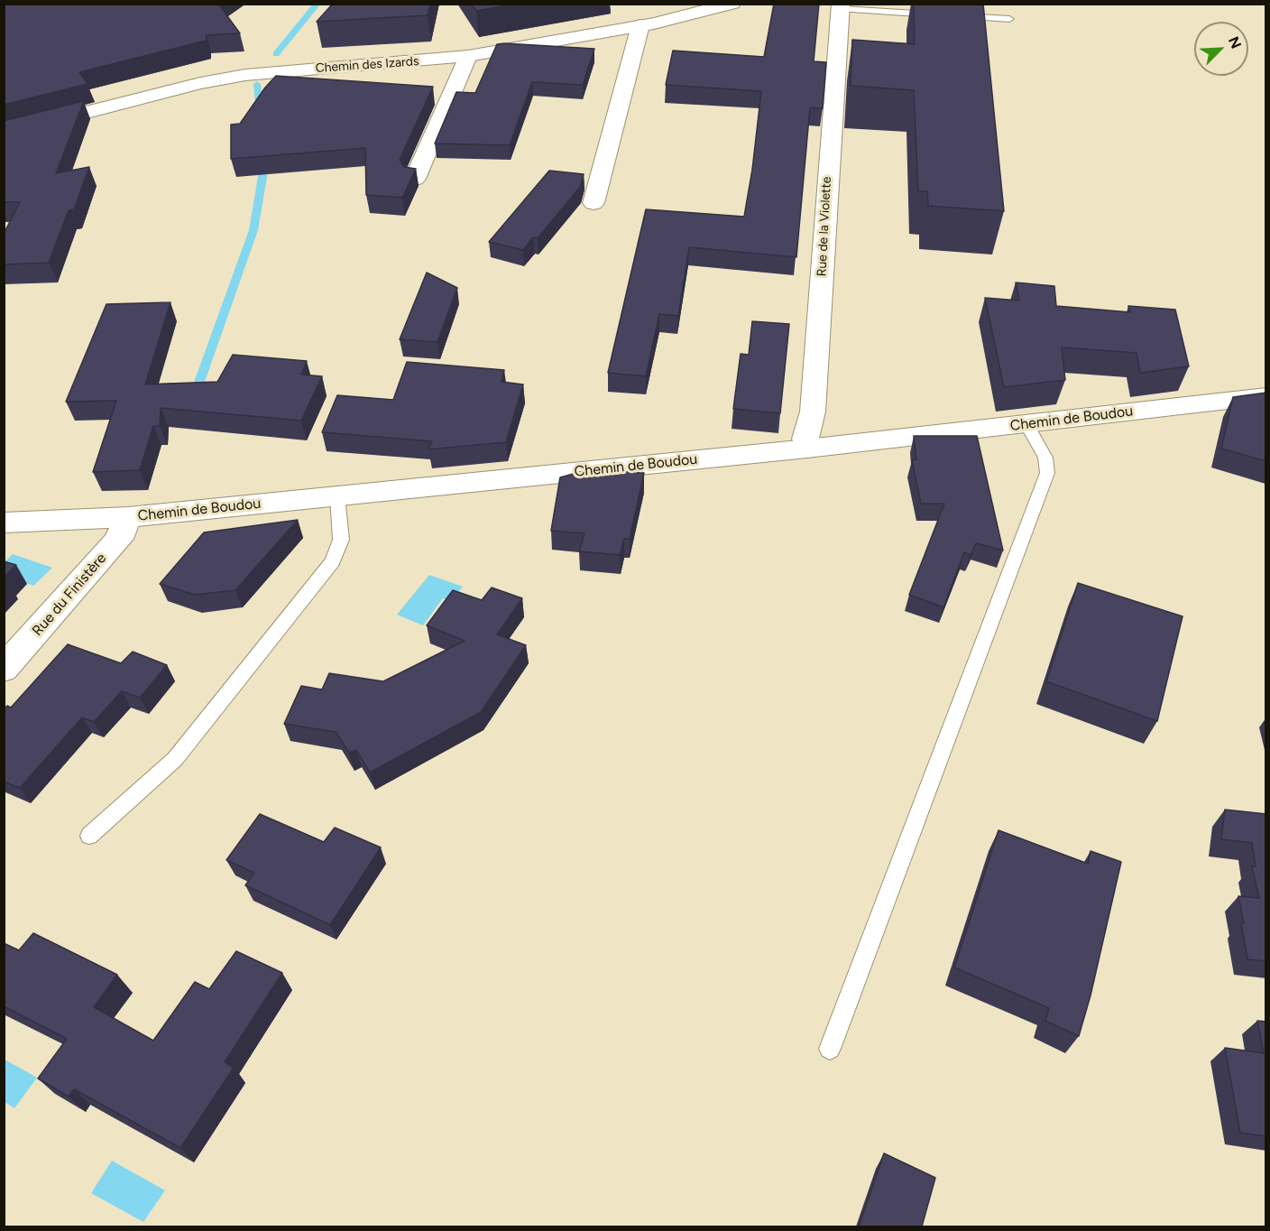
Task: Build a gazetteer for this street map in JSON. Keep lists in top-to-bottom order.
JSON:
{
  "streets": {
    "street": [
      "Chemin des Izards",
      "Rue de la Violette",
      "Chemin de Boudou",
      "Rue du Finistère"
    ]
  },
  "crossings": [
    ["Rue de la Violette", "Chemin de Boudou"],
    ["Chemin de Boudou", "Rue du Finistère"]
  ],
  "north": "top right"
}
